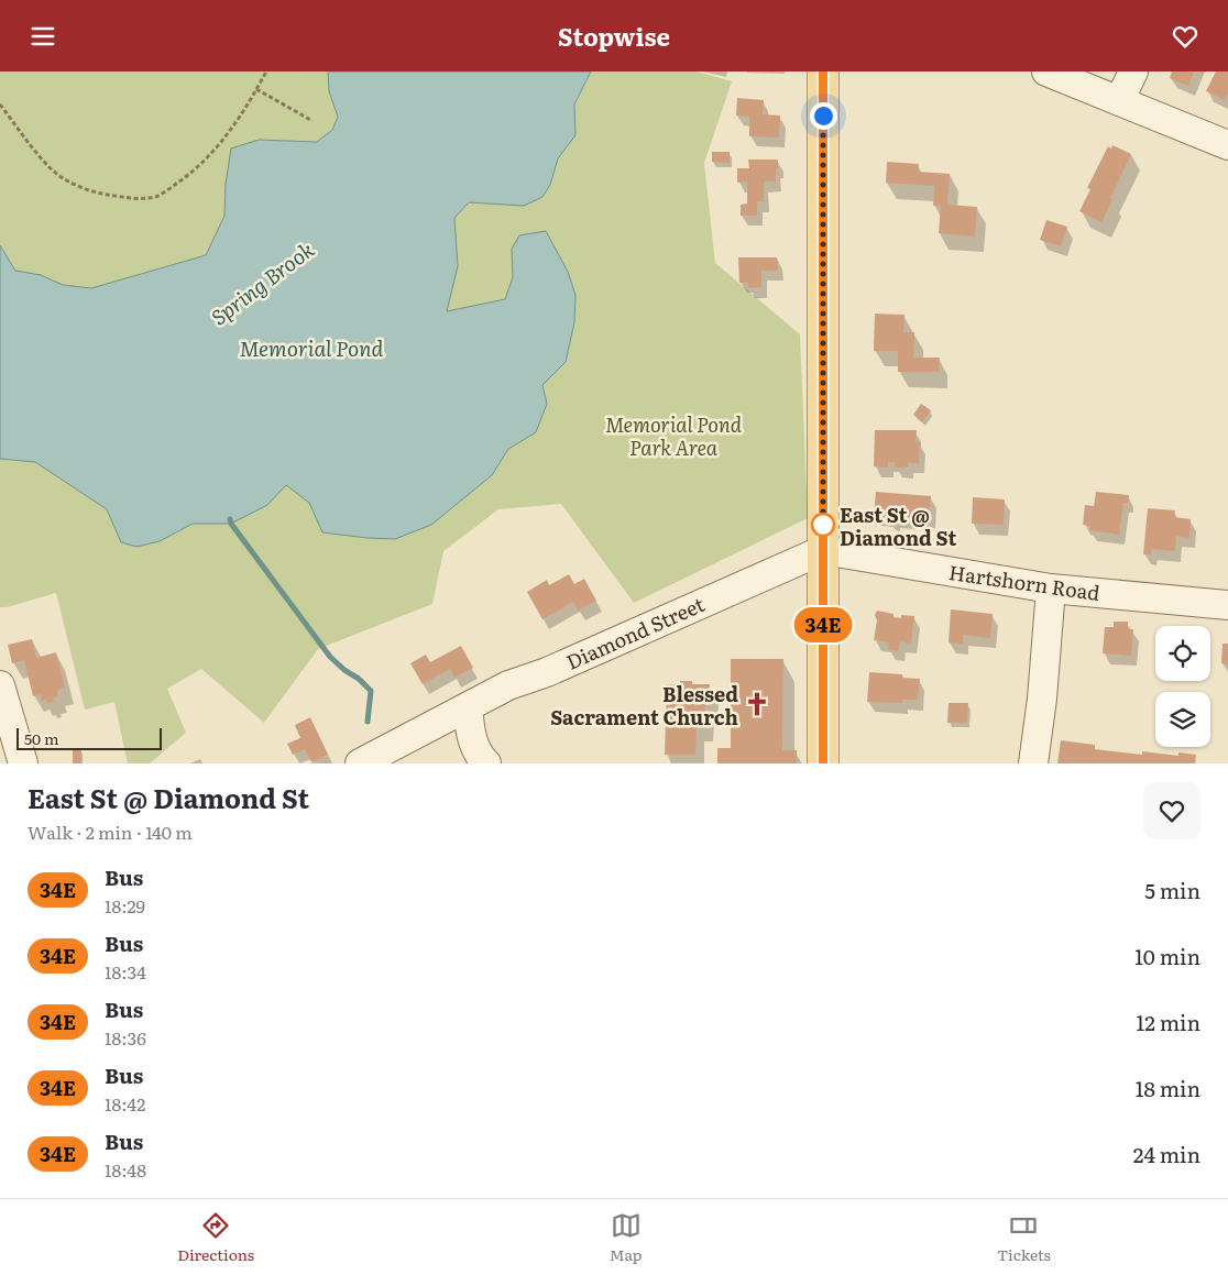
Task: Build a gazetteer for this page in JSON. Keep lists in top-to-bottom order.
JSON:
{
  "streets": {
    "street": ["Hartshorn Road", "Diamond Street"]
  },
  "crossings": [
    ["Hartshorn Road", "Diamond Street"]
  ],
  "water": ["Spring Brook", "Memorial Pond"],
  "parks": ["Memorial Pond Park Area"],
  "places": {
    "other": ["East St @ Diamond St"],
    "church": ["Blessed Sacrament Church"]
  },
  "lines": ["bus line 34E"],
  "scale_bar": "50 m",
  "page": {
    "header": "Stopwise",
    "on_map": "34E",
    "scale": "50 m",
    "heading": ["East St @ Diamond St", "Walk · 2 min · 140 m"],
    "list": [
      {
        "mark": "34E",
        "name": "Bus",
        "note": "18:29",
        "value": "5 min"
      },
      {
        "mark": "34E",
        "name": "Bus",
        "note": "18:34",
        "value": "10 min"
      },
      {
        "mark": "34E",
        "name": "Bus",
        "note": "18:36",
        "value": "12 min"
      },
      {
        "mark": "34E",
        "name": "Bus",
        "note": "18:42",
        "value": "18 min"
      },
      {
        "mark": "34E",
        "name": "Bus",
        "note": "18:48",
        "value": "24 min"
      }
    ],
    "tabs": ["Directions", "Map", "Tickets"]
  }
}
